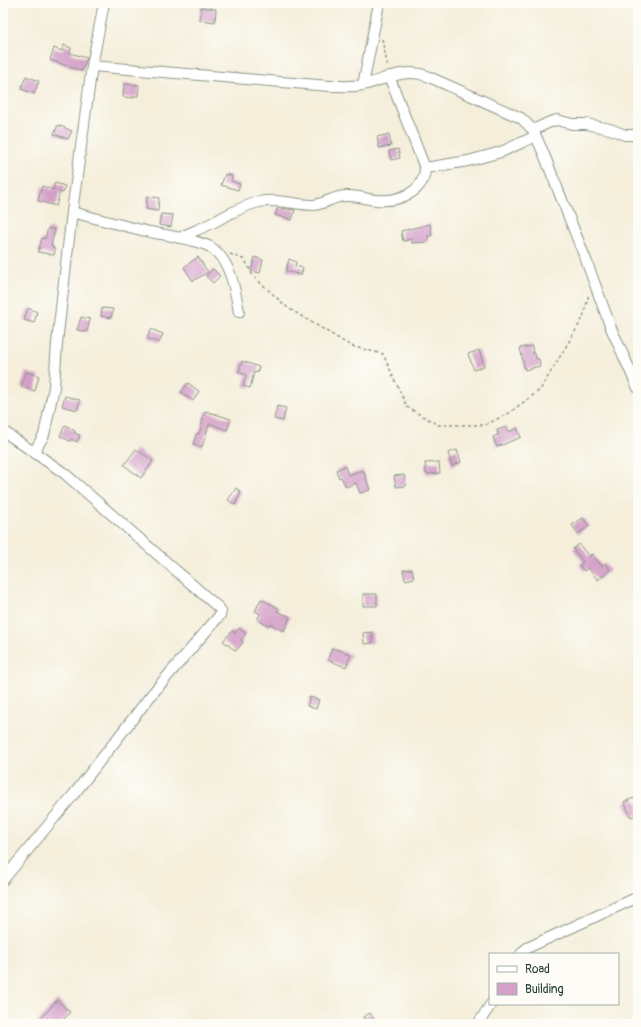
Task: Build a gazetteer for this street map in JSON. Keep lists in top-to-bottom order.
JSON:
{
  "legend": ["Road", "Building"]
}
